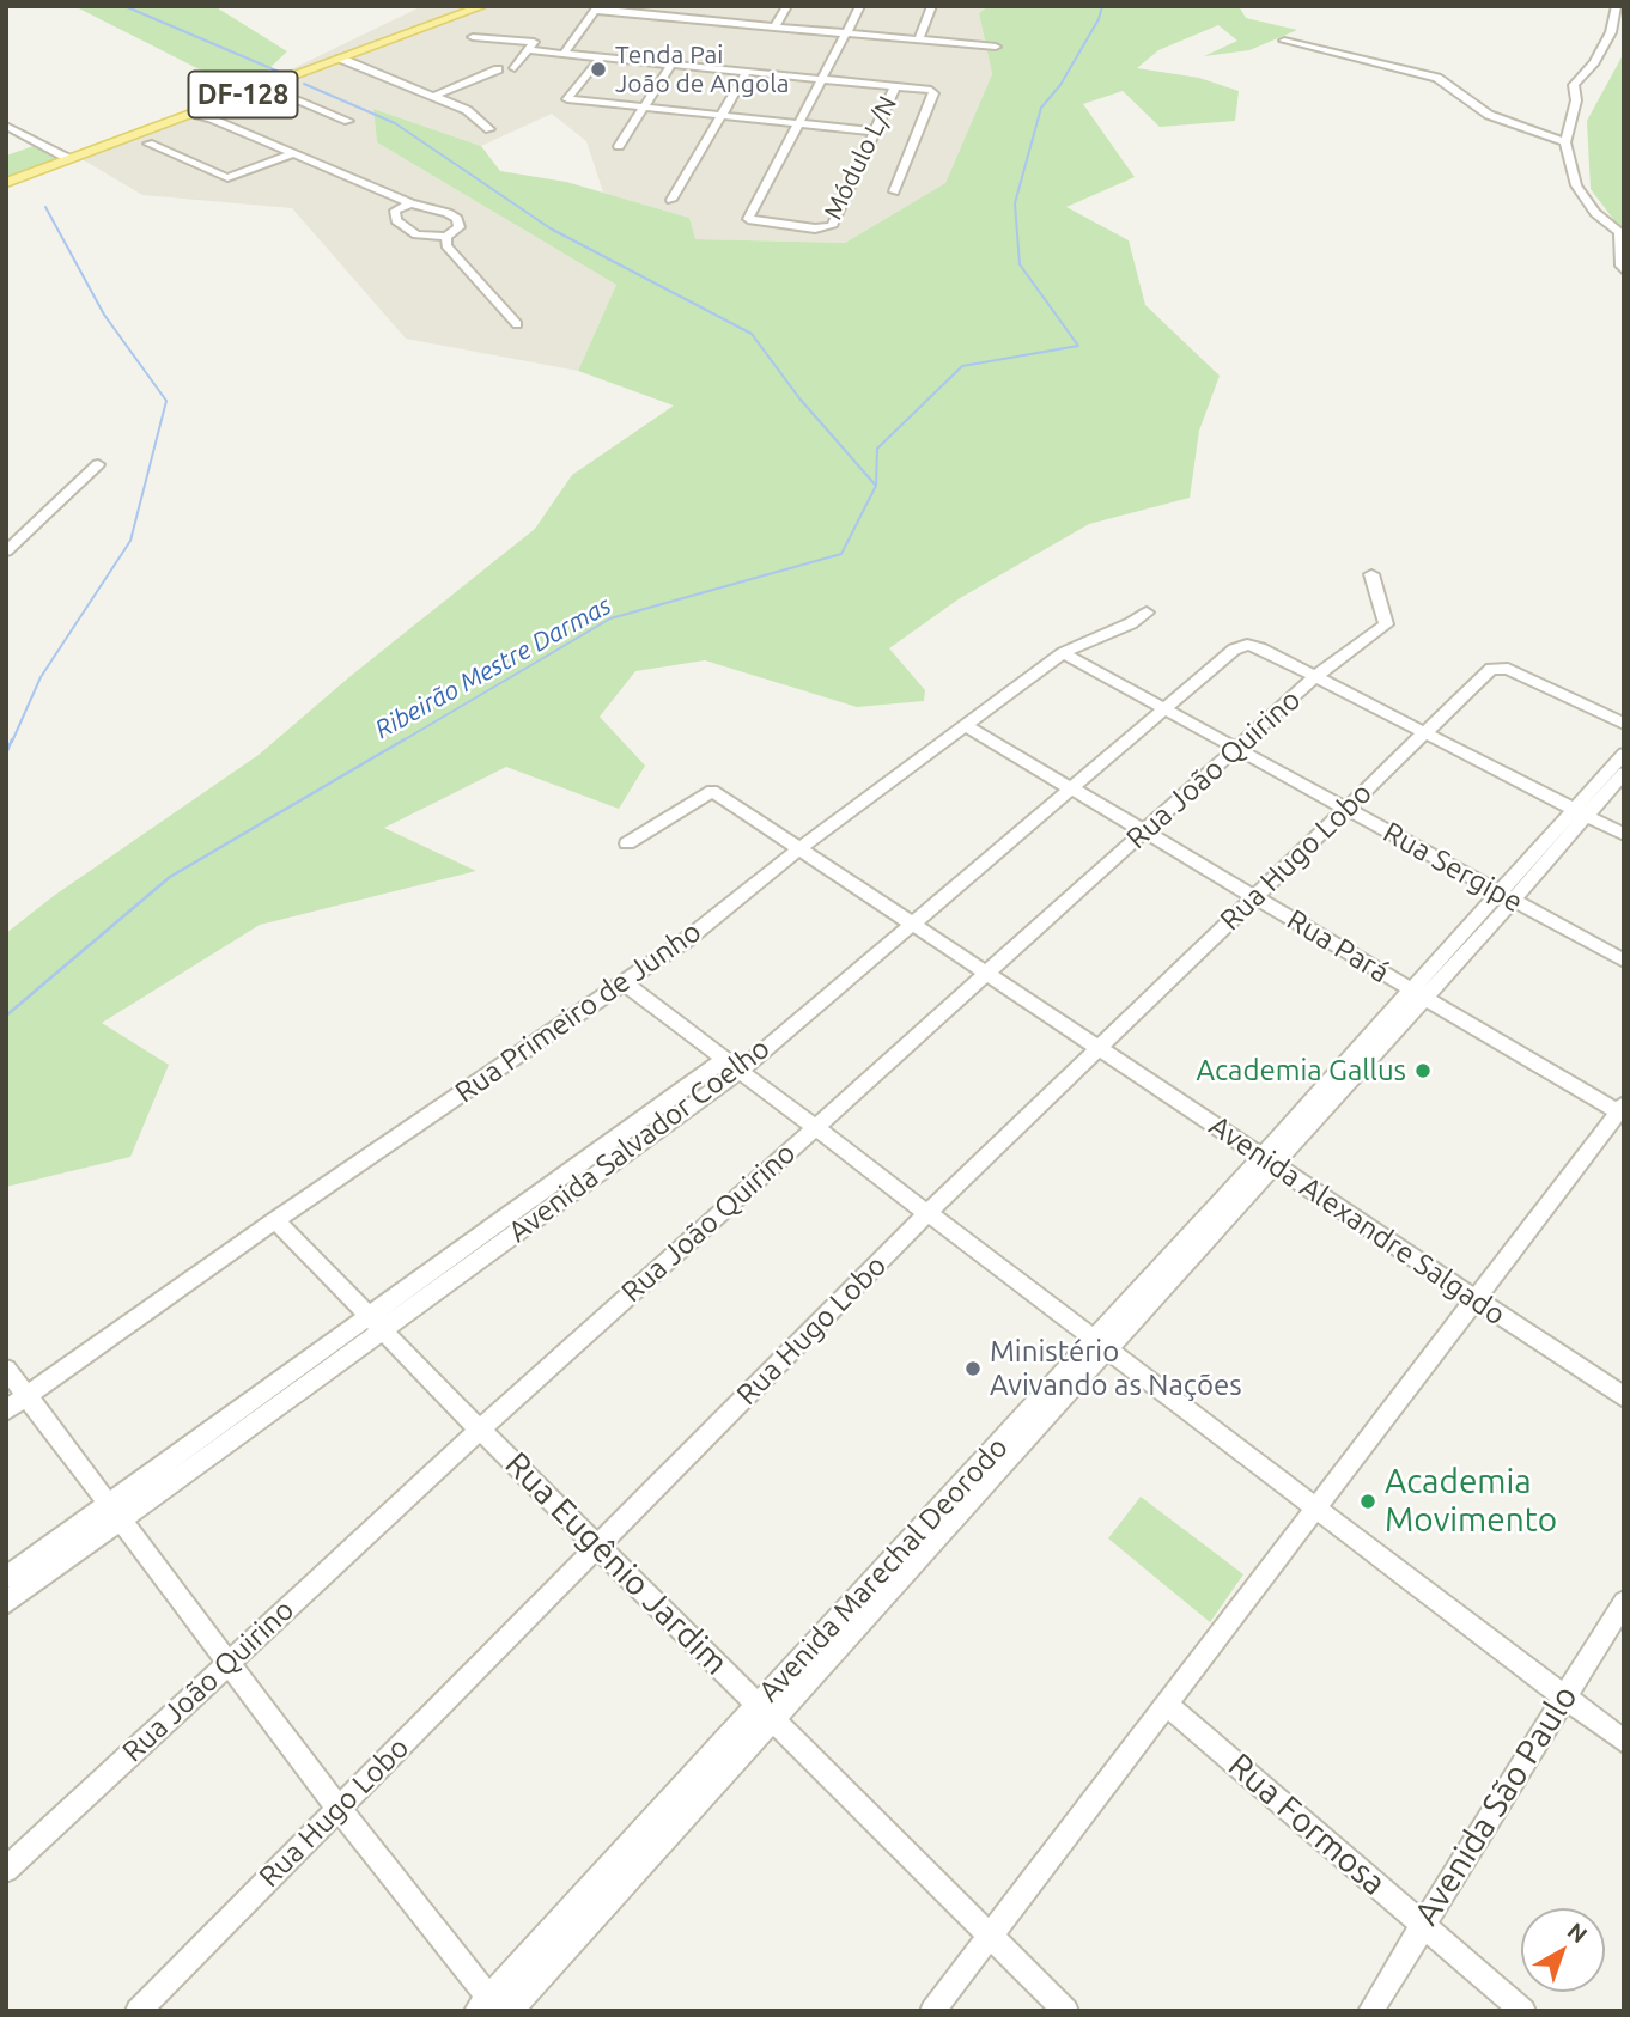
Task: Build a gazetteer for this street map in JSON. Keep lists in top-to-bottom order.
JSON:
{
  "streets": {
    "main road": ["DF-128"],
    "street": [
      "Módulo L/N",
      "Rua João Quirino",
      "Rua Hugo Lobo",
      "Rua Sergipe",
      "Rua Pará",
      "Rua Primeiro de Junho",
      "Avenida Salvador Coelho",
      "Avenida Alexandre Salgado",
      "Rua Eugênio Jardim",
      "Avenida Marechal Deorodo",
      "Avenida São Paulo",
      "Rua Formosa"
    ]
  },
  "crossings": [
    ["Rua João Quirino", "Rua Sergipe"],
    ["Rua João Quirino", "Rua Pará"],
    ["Rua João Quirino", "Avenida Salvador Coelho"],
    ["Rua João Quirino", "Avenida Alexandre Salgado"],
    ["Rua João Quirino", "Rua Eugênio Jardim"],
    ["Rua Hugo Lobo", "Rua Sergipe"],
    ["Rua Hugo Lobo", "Rua Pará"],
    ["Rua Hugo Lobo", "Avenida Alexandre Salgado"],
    ["Rua Hugo Lobo", "Rua Eugênio Jardim"],
    ["Rua Sergipe", "Rua Primeiro de Junho"],
    ["Rua Sergipe", "Avenida Salvador Coelho"],
    ["Rua Sergipe", "Avenida Marechal Deorodo"],
    ["Rua Pará", "Rua Primeiro de Junho"],
    ["Rua Pará", "Avenida Salvador Coelho"],
    ["Rua Pará", "Avenida Marechal Deorodo"],
    ["Rua Primeiro de Junho", "Avenida Alexandre Salgado"],
    ["Rua Primeiro de Junho", "Rua Eugênio Jardim"],
    ["Avenida Salvador Coelho", "Avenida Alexandre Salgado"],
    ["Avenida Salvador Coelho", "Rua Eugênio Jardim"],
    ["Avenida Alexandre Salgado", "Avenida Marechal Deorodo"],
    ["Rua Eugênio Jardim", "Avenida Marechal Deorodo"],
    ["Avenida São Paulo", "Rua Formosa"]
  ],
  "water": ["Ribeirão Mestre Darmas"],
  "places": [
    "Tenda Pai João de Angola",
    "Academia Gallus",
    "Ministério Avivando as Nações",
    "Academia Movimento"
  ],
  "north": "top right"
}
